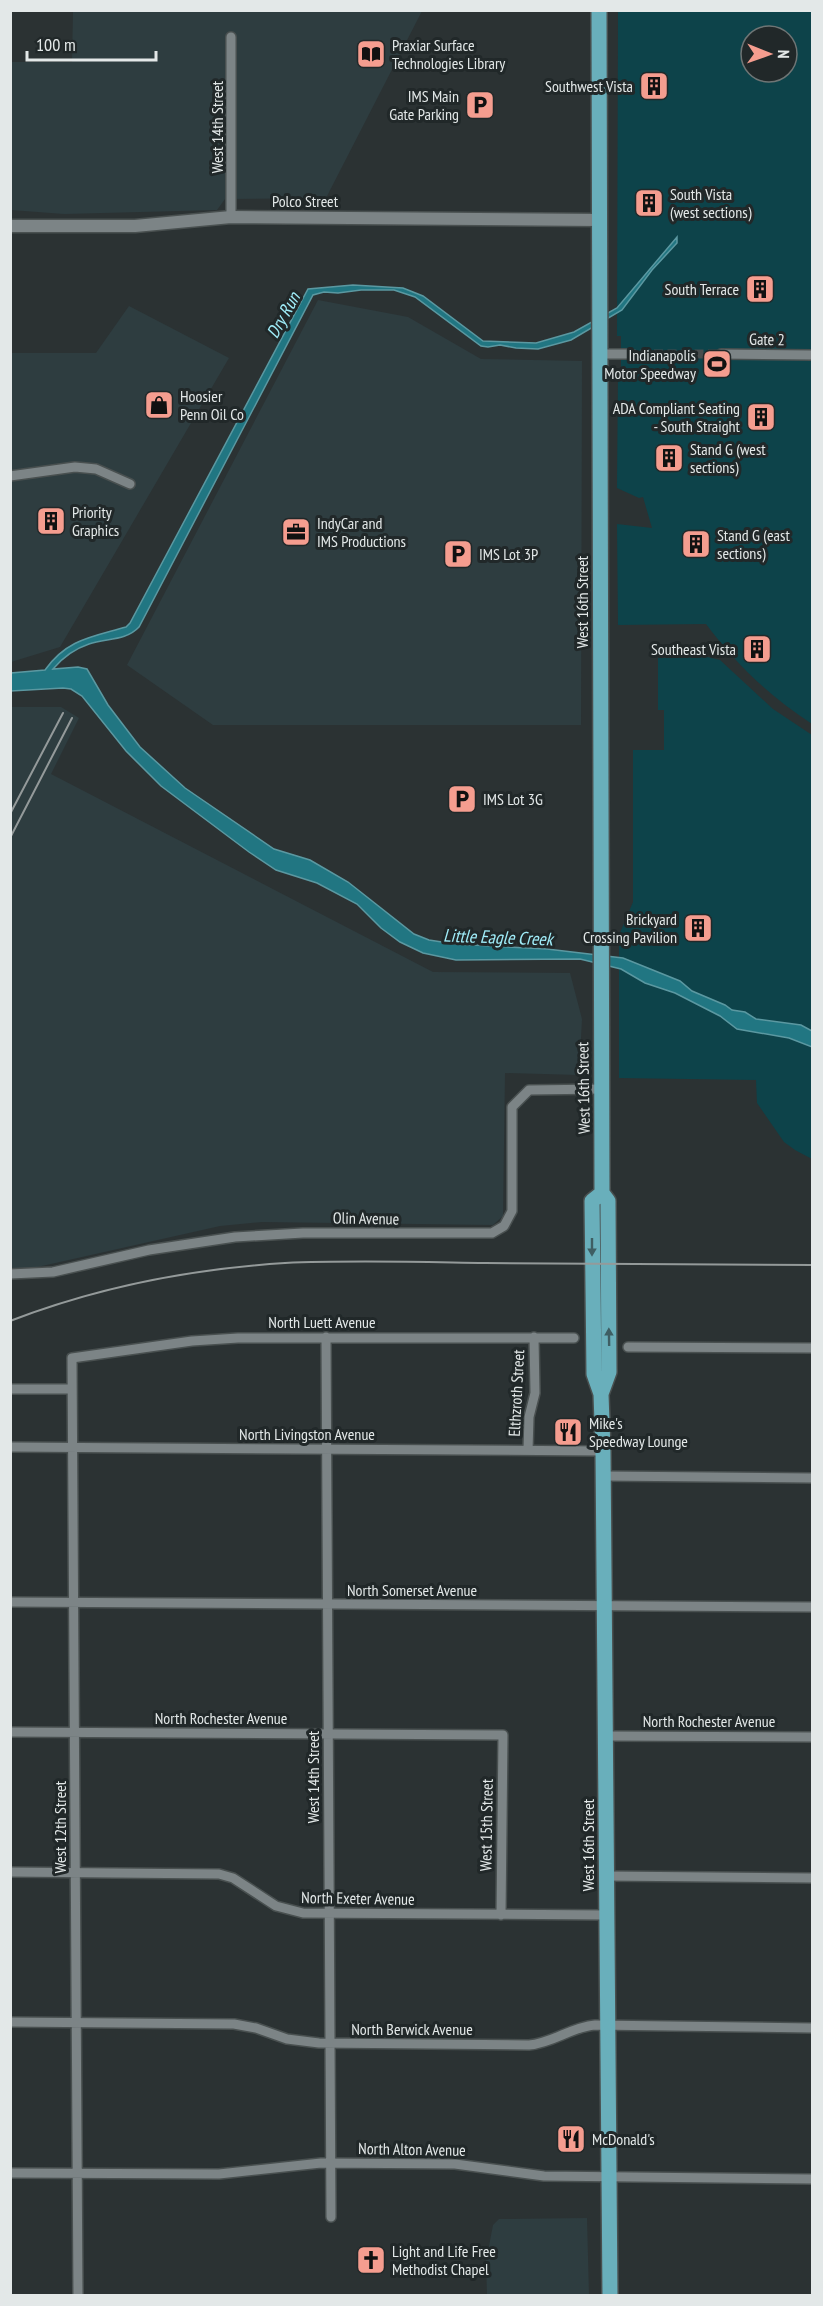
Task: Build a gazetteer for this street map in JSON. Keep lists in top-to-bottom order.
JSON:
{
  "streets": {
    "main road": ["West 16th Street"],
    "street": [
      "West 14th Street",
      "Polco Street",
      "Gate 2",
      "Olin Avenue",
      "North Luett Avenue",
      "Elthzroth Street",
      "North Livingston Avenue",
      "North Somerset Avenue",
      "North Rochester Avenue",
      "West 15th Street",
      "West 12th Street",
      "North Exeter Avenue",
      "North Berwick Avenue",
      "North Alton Avenue"
    ]
  },
  "crossings": [
    ["West 14th Street", "Polco Street"],
    ["West 14th Street", "North Luett Avenue"],
    ["West 14th Street", "North Livingston Avenue"],
    ["West 14th Street", "North Somerset Avenue"],
    ["West 14th Street", "North Rochester Avenue"],
    ["West 14th Street", "North Exeter Avenue"],
    ["West 14th Street", "North Berwick Avenue"],
    ["West 14th Street", "North Alton Avenue"],
    ["Polco Street", "West 16th Street"],
    ["West 16th Street", "Olin Avenue"],
    ["West 16th Street", "North Livingston Avenue"],
    ["West 16th Street", "North Somerset Avenue"],
    ["West 16th Street", "North Rochester Avenue"],
    ["West 16th Street", "North Exeter Avenue"],
    ["West 16th Street", "North Berwick Avenue"],
    ["West 16th Street", "North Alton Avenue"],
    ["North Luett Avenue", "Elthzroth Street"],
    ["North Luett Avenue", "West 12th Street"],
    ["Elthzroth Street", "North Livingston Avenue"],
    ["North Livingston Avenue", "West 12th Street"],
    ["North Somerset Avenue", "West 12th Street"],
    ["North Rochester Avenue", "West 15th Street"],
    ["North Rochester Avenue", "West 12th Street"],
    ["West 15th Street", "North Exeter Avenue"],
    ["West 12th Street", "North Exeter Avenue"],
    ["West 12th Street", "North Berwick Avenue"],
    ["West 12th Street", "North Alton Avenue"]
  ],
  "water": ["Dry Run", "Little Eagle Creek"],
  "places": {
    "library": ["Praxiar Surface Technologies Library"],
    "building": [
      "Southwest Vista",
      "South Vista (west sections)",
      "South Terrace",
      "ADA Compliant Seating - South Straight",
      "Stand G (west sections)",
      "Priority Graphics",
      "Stand G (east sections)",
      "Southeast Vista",
      "Brickyard Crossing Pavilion"
    ],
    "parking": ["IMS Main Gate Parking", "IMS Lot 3P", "IMS Lot 3G"],
    "sports": ["Indianapolis Motor Speedway"],
    "shop": ["Hoosier Penn Oil Co"],
    "office": ["IndyCar and IMS Productions"],
    "restaurant": ["Mike's Speedway Lounge", "McDonald's"],
    "church": ["Light and Life Free Methodist Chapel"]
  },
  "scale_bar": "100 m",
  "north": "right"
}
